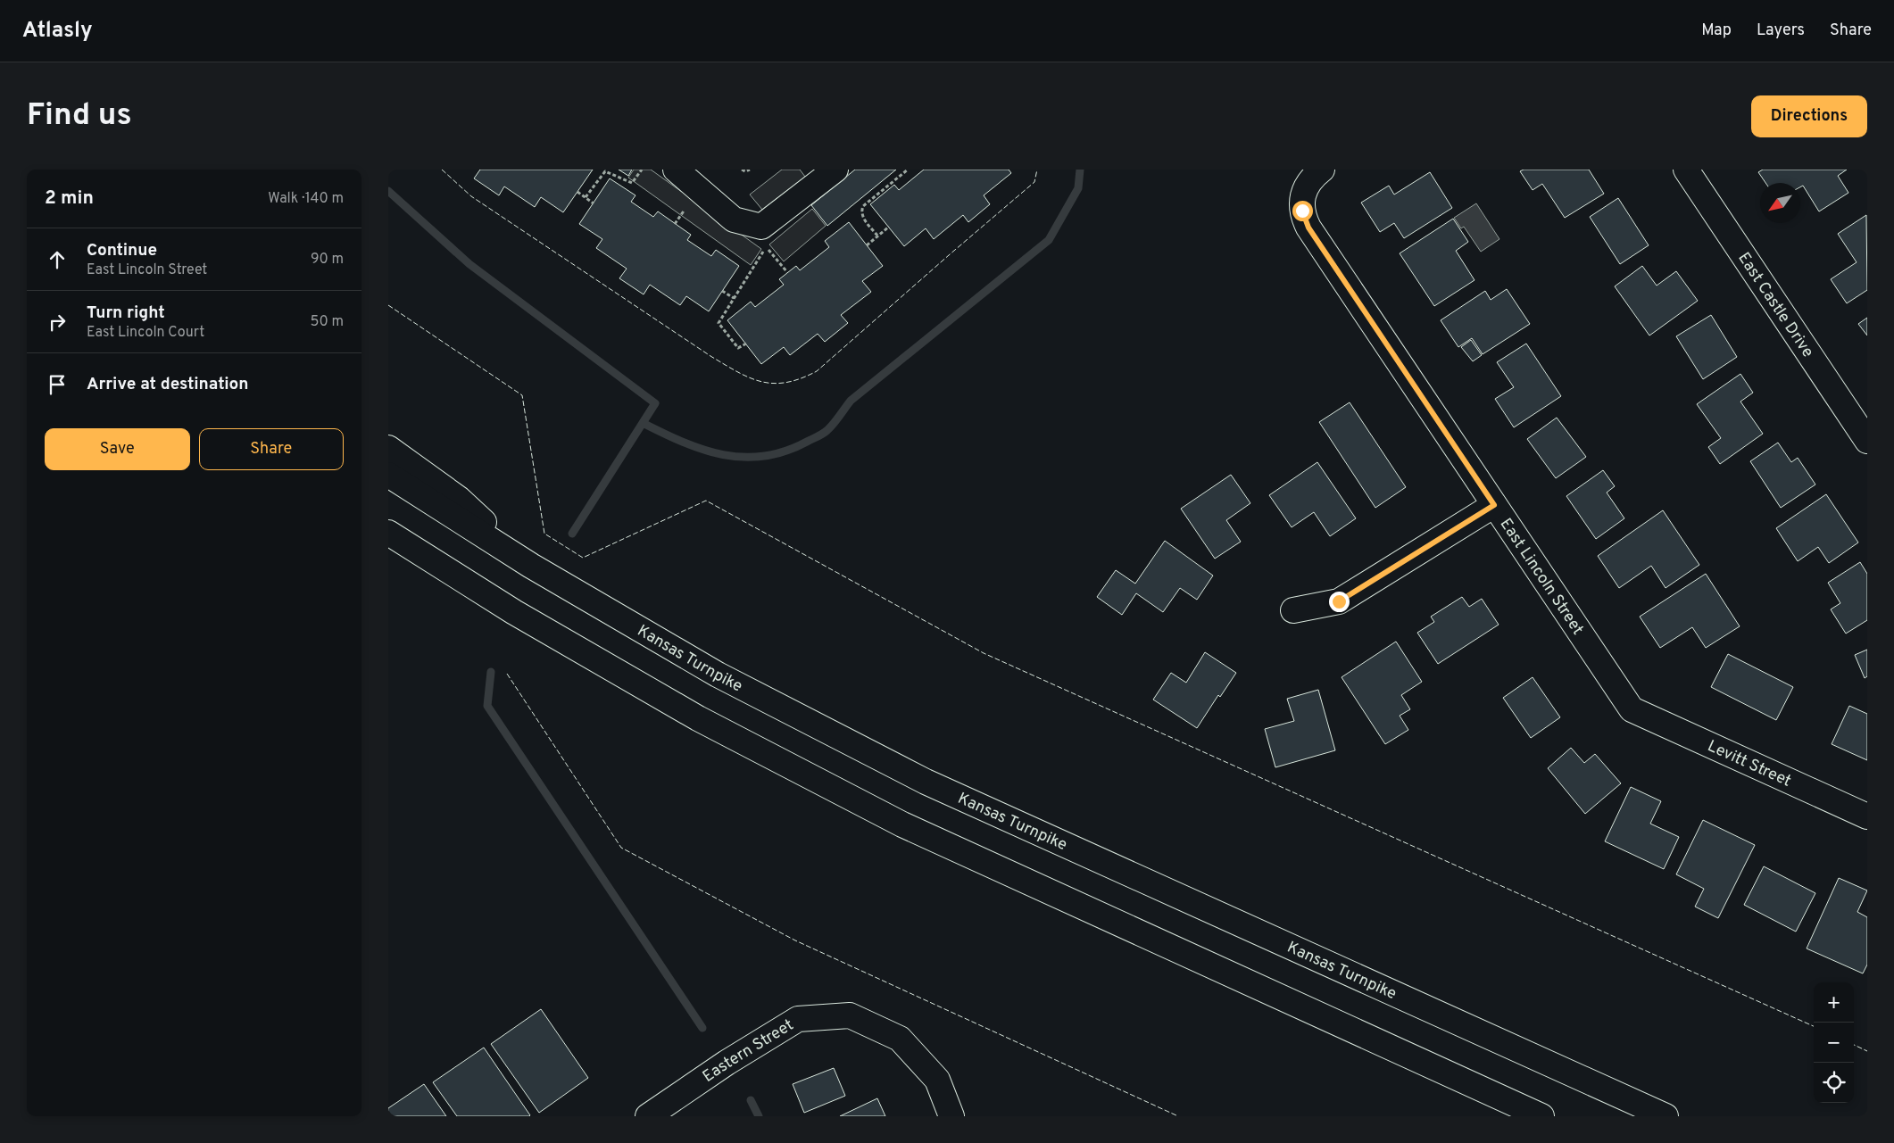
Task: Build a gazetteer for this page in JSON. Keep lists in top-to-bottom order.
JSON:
{
  "streets": {
    "main road": [
      "East Castle Drive",
      "East Lincoln Street",
      "Kansas Turnpike",
      "Levitt Street",
      "Eastern Street"
    ]
  },
  "crossings": [
    ["East Lincoln Street", "Levitt Street"]
  ],
  "north": "bottom left",
  "page": {
    "header": "Atlasly",
    "nav": ["Map", "Layers", "Share"],
    "buttons": [
      "Directions",
      ["Save", "Share"]
    ],
    "title": "Find us",
    "heading": ["2 min", "Walk · 140 m"],
    "list": [
      ["Continue", "East Lincoln Street", "90 m"],
      ["Turn right", "East Lincoln Court", "50 m"],
      "Arrive at destination"
    ],
    "map_buttons": ["+", "−"]
  }
}
